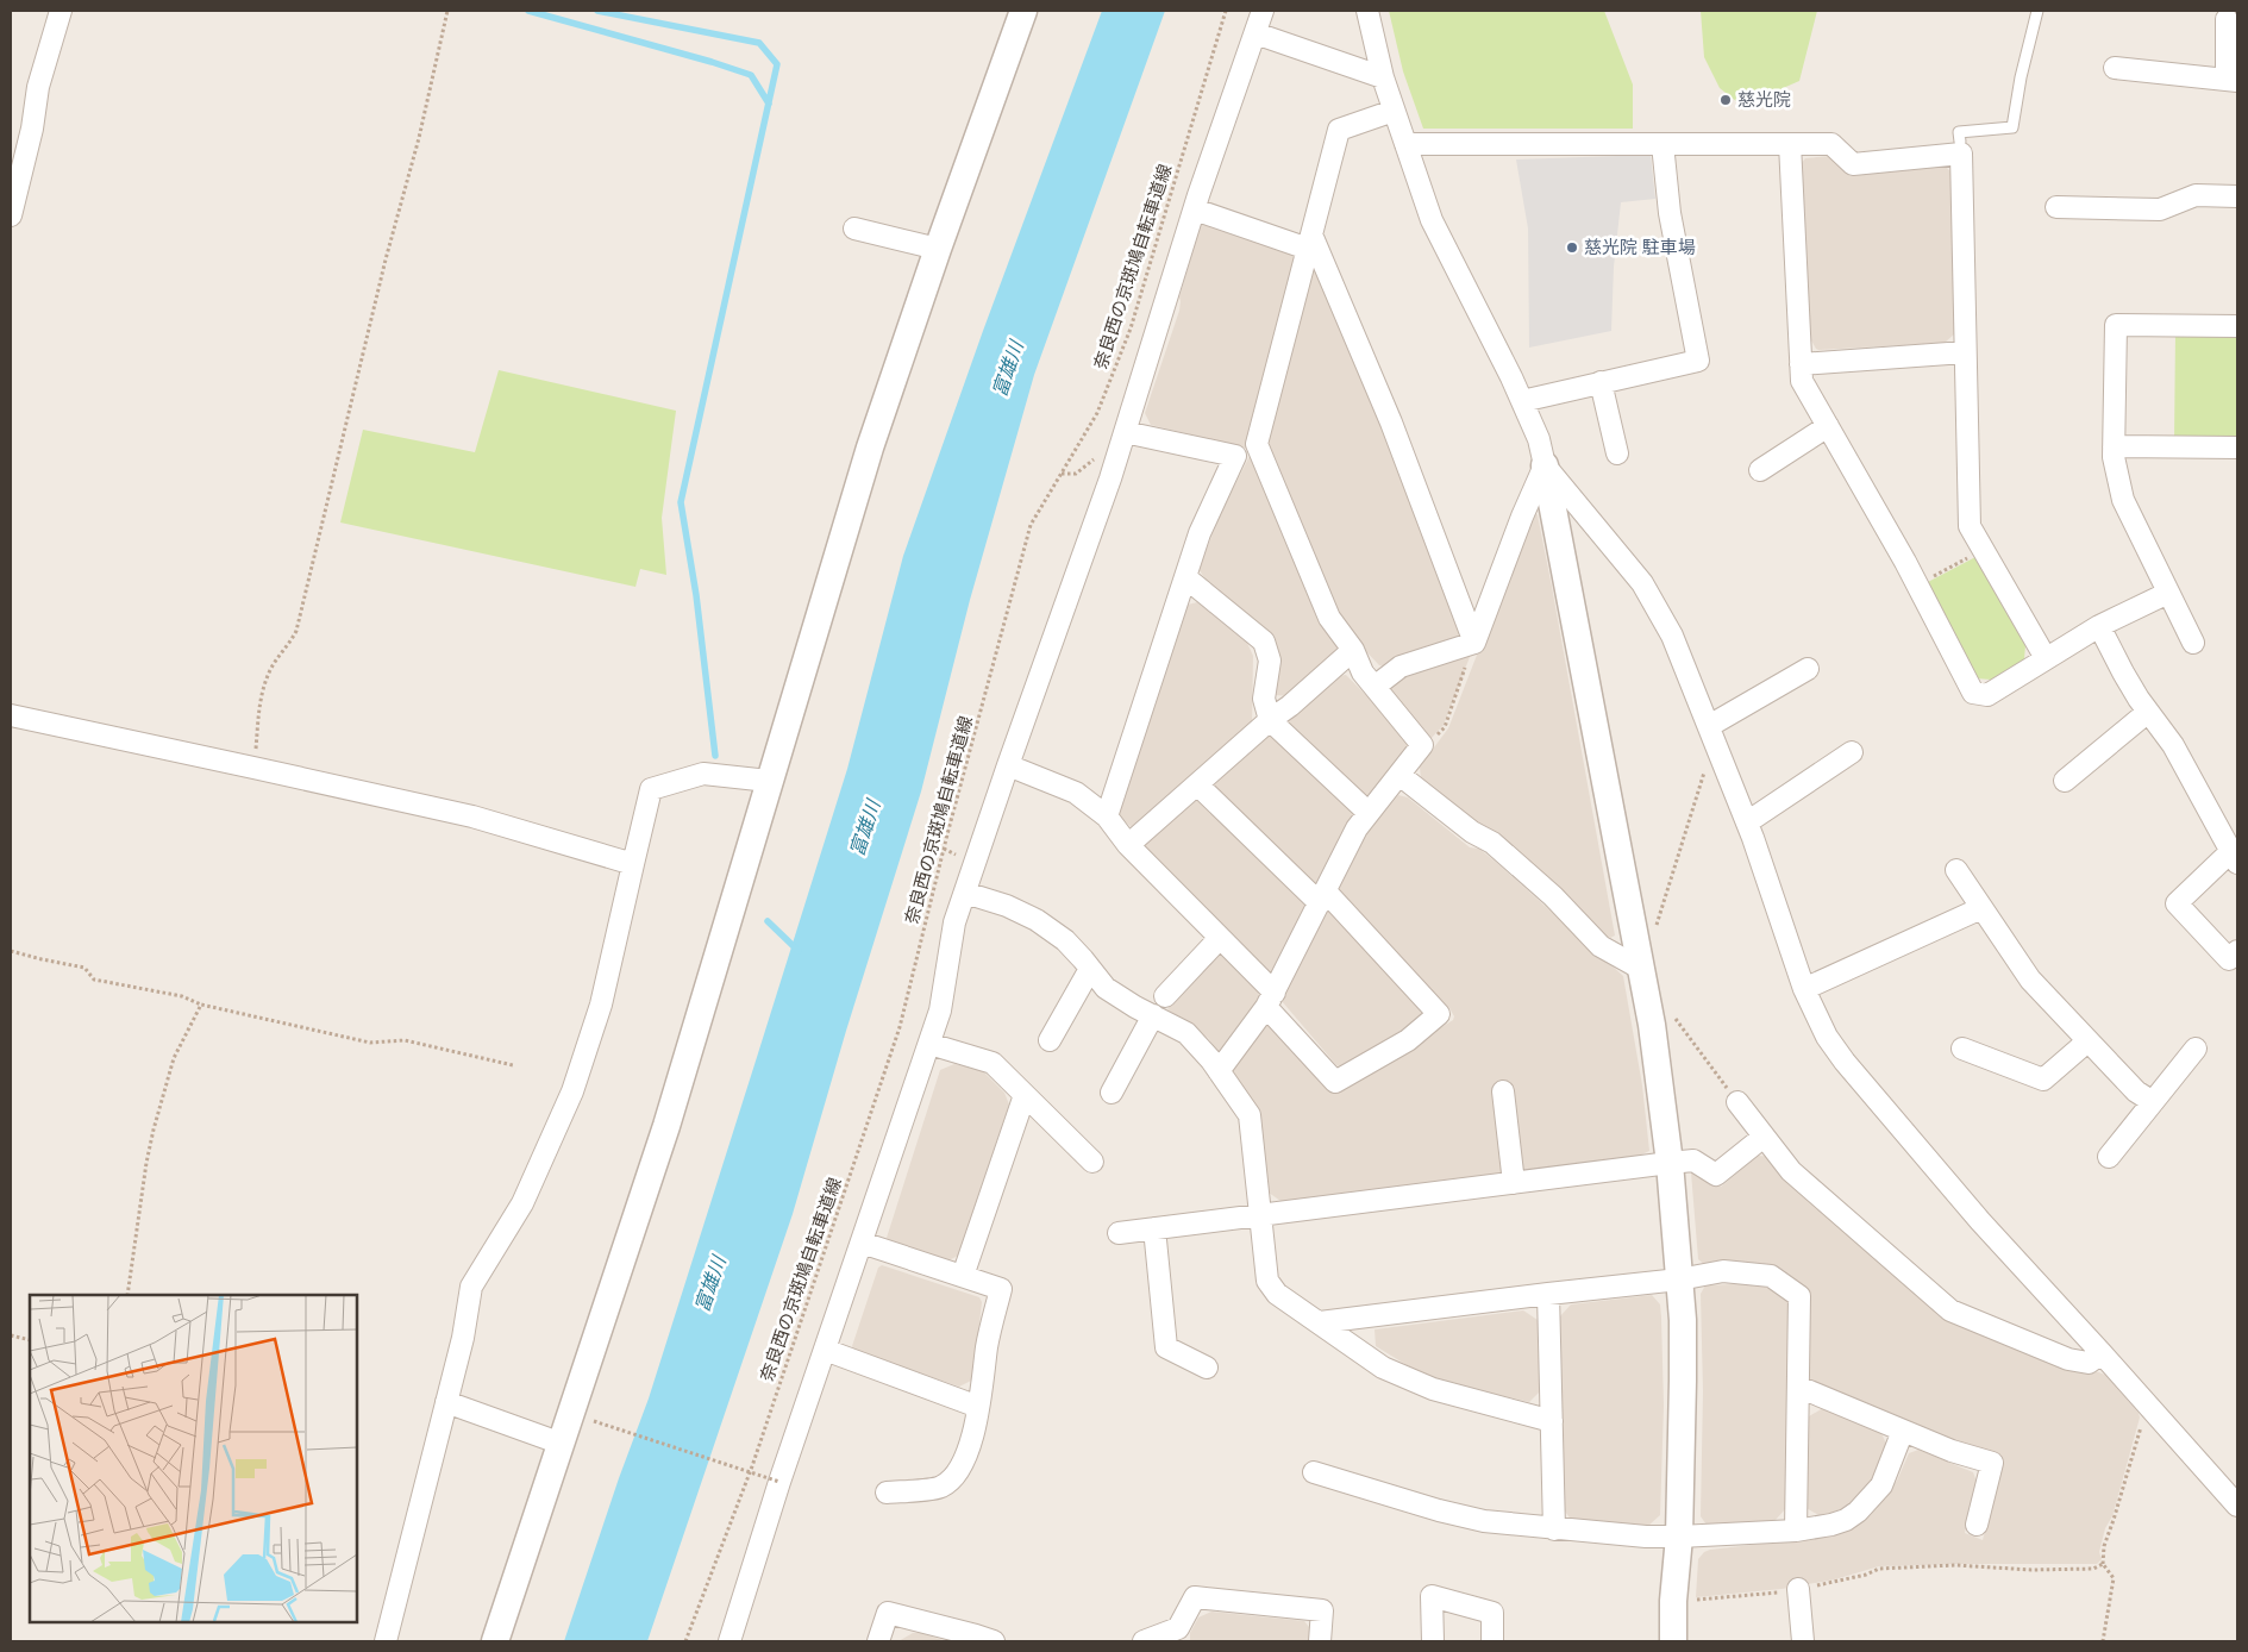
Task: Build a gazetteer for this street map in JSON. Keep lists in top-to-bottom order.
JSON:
{
  "streets": {
    "path": ["奈良西の京斑鳩自転車道線"]
  },
  "water": ["富雄川"],
  "places": ["慈光院", "慈光院 駐車場"]
}
